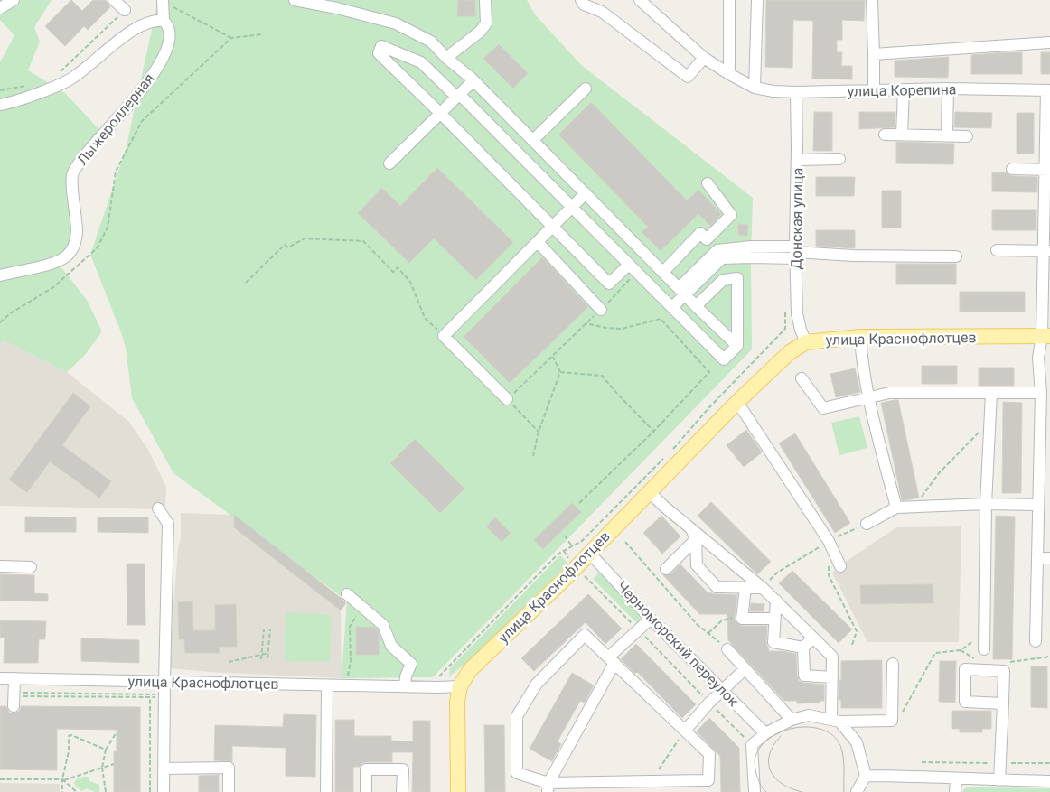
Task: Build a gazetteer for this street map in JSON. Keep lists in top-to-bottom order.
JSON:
{
  "streets": {
    "main road": ["улица Краснофлотцев"],
    "street": [
      "улица Корепина",
      "Лыжероллерная",
      "Донская улица",
      "Черноморский переулок"
    ]
  },
  "crossings": [
    ["улица Корепина", "Донская улица"],
    ["Донская улица", "улица Краснофлотцев"],
    ["улица Краснофлотцев", "Черноморский переулок"]
  ]
}
